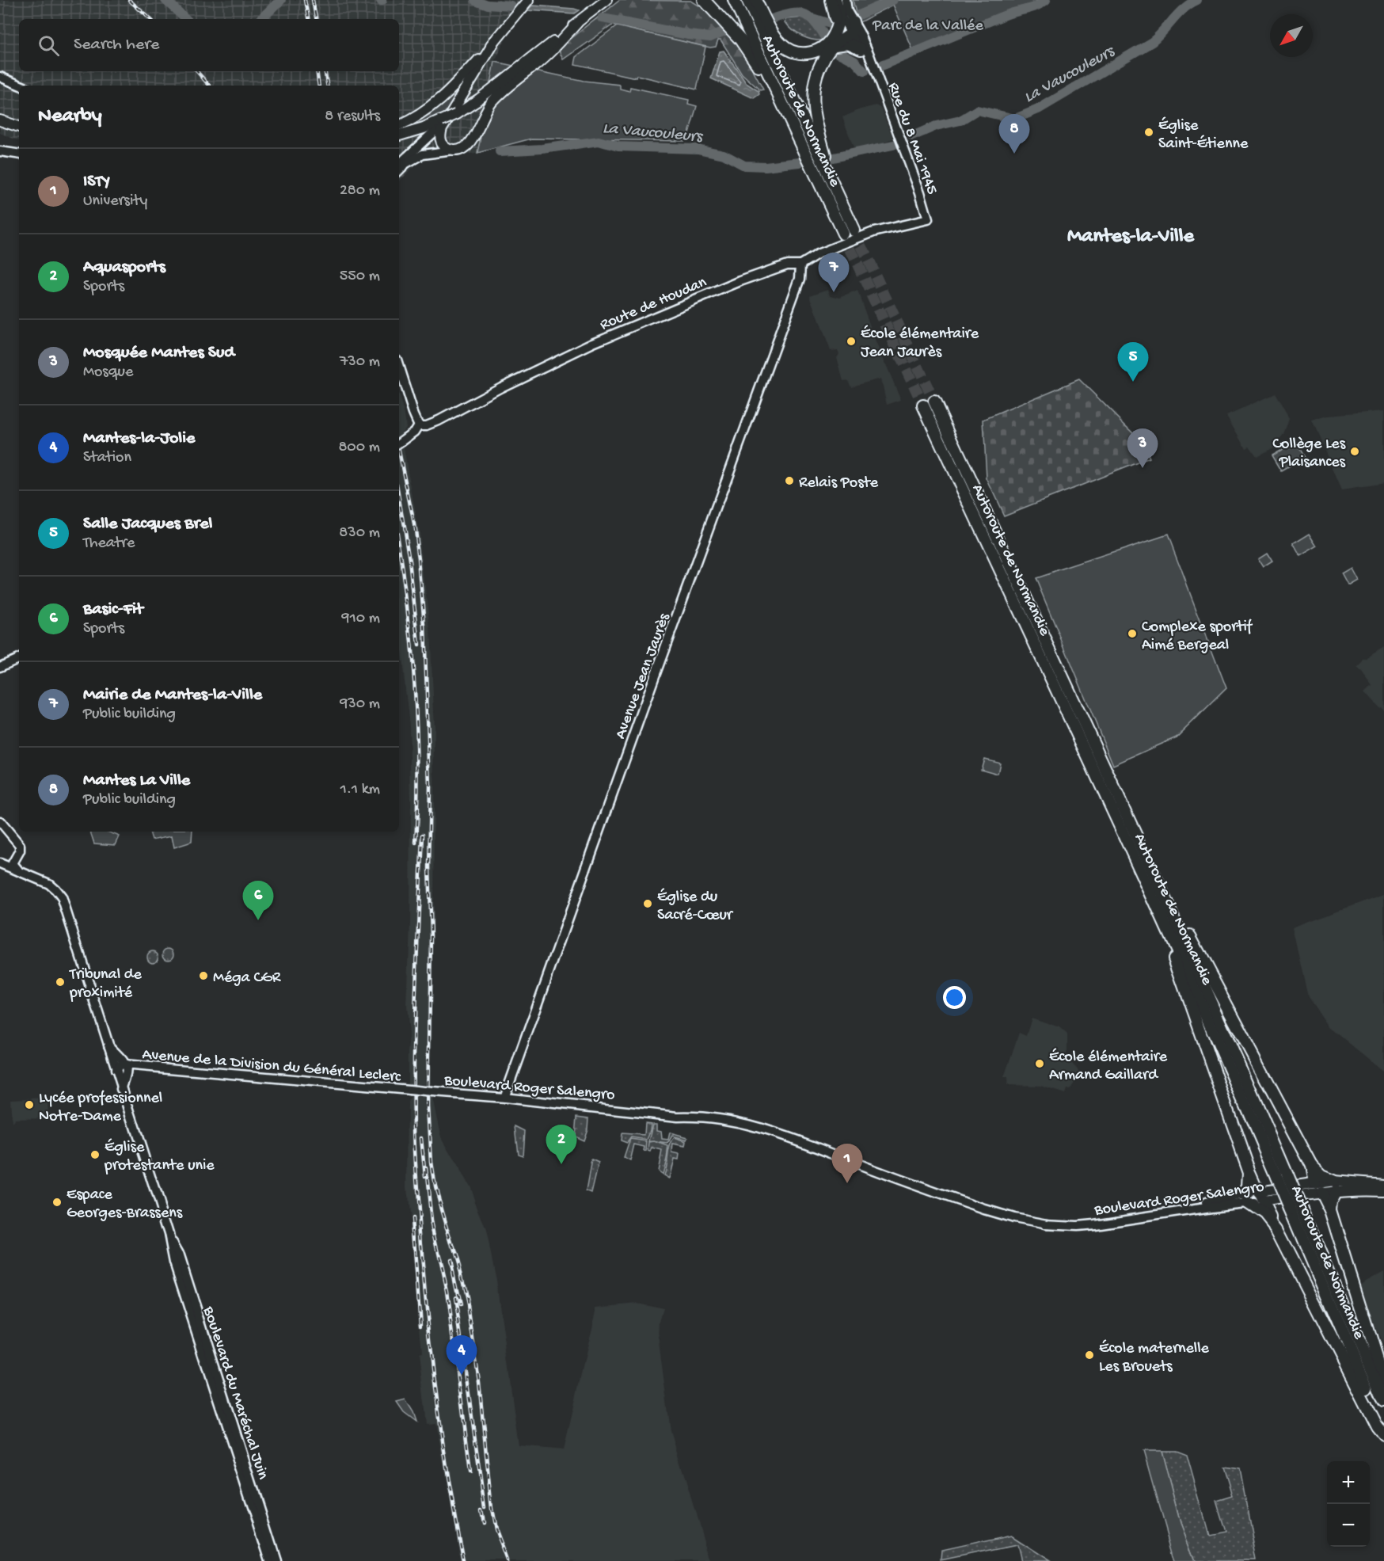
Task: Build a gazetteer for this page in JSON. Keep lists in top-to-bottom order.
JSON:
{
  "streets": {
    "highway": ["Autoroute de Normandie"],
    "main road": [
      "Rue du 8 Mai 1945",
      "Route de Houdan",
      "Avenue Jean Jaurès",
      "Avenue de la Division du Général Leclerc",
      "Boulevard Roger Salengro",
      "Boulevard du Maréchal Juin"
    ]
  },
  "crossings": [
    ["Rue du 8 Mai 1945", "Route de Houdan"],
    ["Route de Houdan", "Avenue Jean Jaurès"],
    ["Avenue Jean Jaurès", "Boulevard Roger Salengro"],
    ["Avenue de la Division du Général Leclerc", "Boulevard Roger Salengro"],
    ["Avenue de la Division du Général Leclerc", "Boulevard du Maréchal Juin"]
  ],
  "districts": ["Mantes-la-Ville"],
  "water": ["La Vaucouleurs"],
  "parks": ["Parc de la Vallée"],
  "places": [
    "Église Saint-Étienne",
    "École élémentaire Jean Jaurès",
    "Collège Les Plaisances",
    "Relais Poste",
    "Complexe sportif Aimé Bergeal",
    "Église du Sacré-Cœur",
    "Méga CGR",
    "Tribunal de proximité",
    "École élémentaire Armand Gaillard",
    "Lycée professionnel Notre-Dame",
    "Église protestante unie",
    "Espace Georges-Brassens",
    "École maternelle Les Brouets"
  ],
  "north": "bottom left",
  "page": {
    "search": "Search here",
    "heading": ["Nearby", "8 results"],
    "pins": [
      "8",
      "7",
      "5",
      "3",
      "6",
      "2",
      "1",
      "4"
    ],
    "list": [
      {
        "mark": "1",
        "name": "ISTY",
        "note": "University",
        "value": "280 m"
      },
      {
        "mark": "2",
        "name": "Aquasports",
        "note": "Sports",
        "value": "550 m"
      },
      {
        "mark": "3",
        "name": "Mosquée Mantes Sud",
        "note": "Mosque",
        "value": "730 m"
      },
      {
        "mark": "4",
        "name": "Mantes-la-Jolie",
        "note": "Station",
        "value": "800 m"
      },
      {
        "mark": "5",
        "name": "Salle Jacques Brel",
        "note": "Theatre",
        "value": "830 m"
      },
      {
        "mark": "6",
        "name": "Basic-Fit",
        "note": "Sports",
        "value": "910 m"
      },
      {
        "mark": "7",
        "name": "Mairie de Mantes-la-Ville",
        "note": "Public building",
        "value": "930 m"
      },
      {
        "mark": "8",
        "name": "Mantes La Ville",
        "note": "Public building",
        "value": "1.1 km"
      }
    ],
    "map_buttons": ["+", "−"]
  }
}
